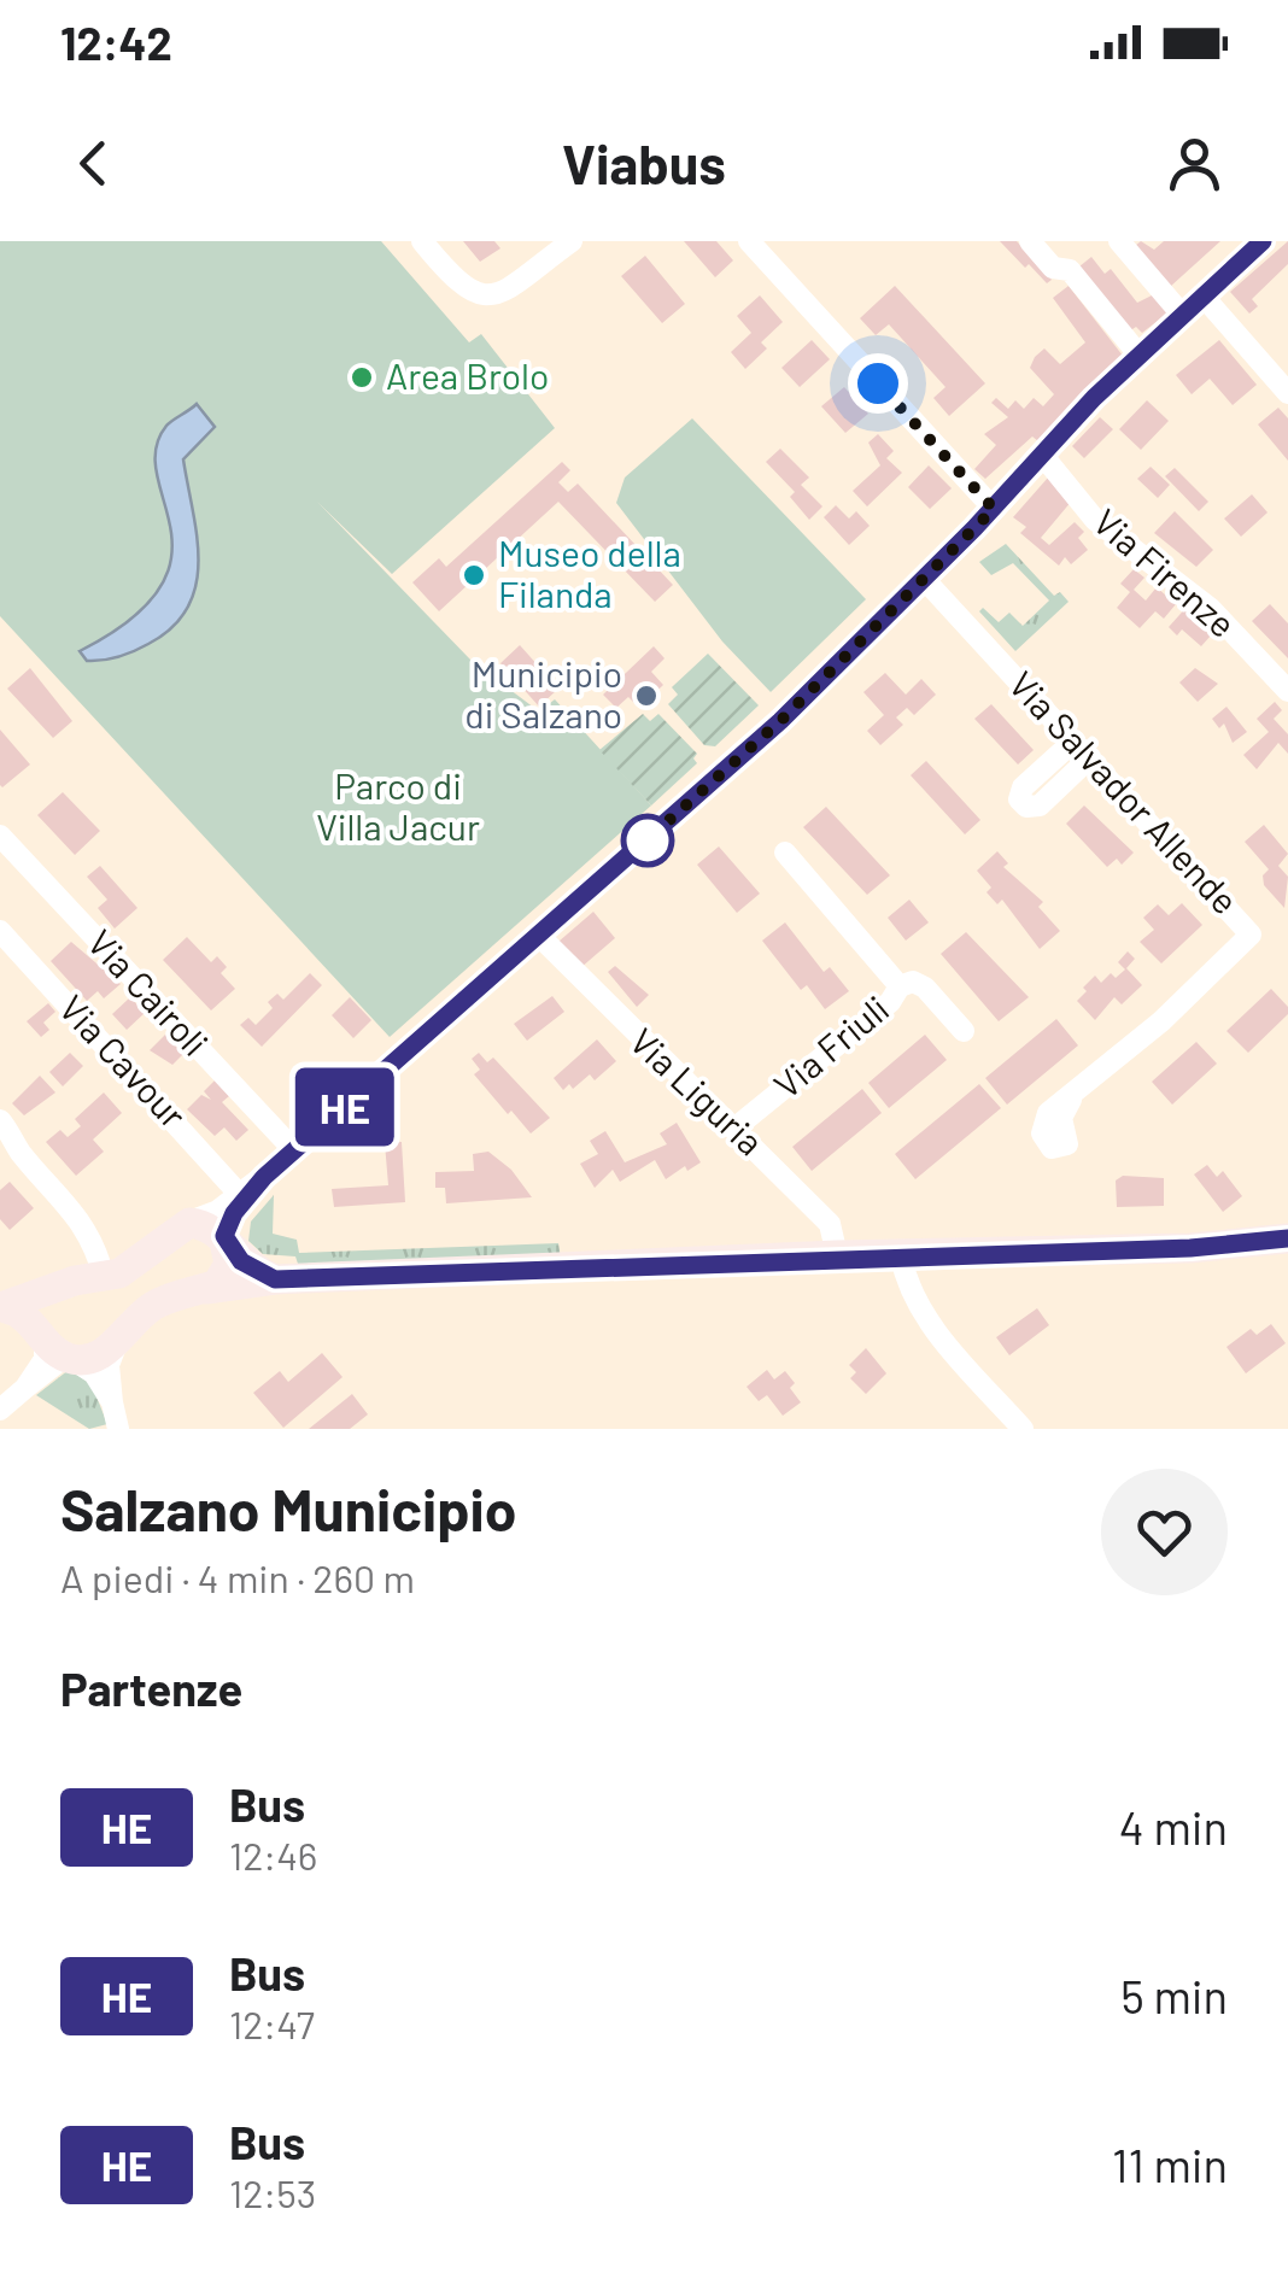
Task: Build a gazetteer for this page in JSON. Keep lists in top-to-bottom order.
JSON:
{
  "streets": {
    "street": [
      "Via Firenze",
      "Via Salvador Allende",
      "Via Cairoli",
      "Via Friuli",
      "Via Cavour",
      "Via Liguria"
    ]
  },
  "crossings": [
    ["Via Friuli", "Via Liguria"]
  ],
  "parks": ["Parco di Villa Jacur"],
  "places": ["Area Brolo", "Museo della Filanda", "Municipio di Salzano"],
  "lines": ["bus line HE"],
  "page": {
    "status": "12:42",
    "header": "Viabus",
    "on_map": "HE",
    "heading": [
      ["Salzano Municipio", "A piedi · 4 min · 260 m"],
      "Partenze"
    ],
    "list": [
      {
        "mark": "HE",
        "name": "Bus",
        "note": "12:46",
        "value": "4 min"
      },
      {
        "mark": "HE",
        "name": "Bus",
        "note": "12:47",
        "value": "5 min"
      },
      {
        "mark": "HE",
        "name": "Bus",
        "note": "12:53",
        "value": "11 min"
      }
    ]
  }
}
